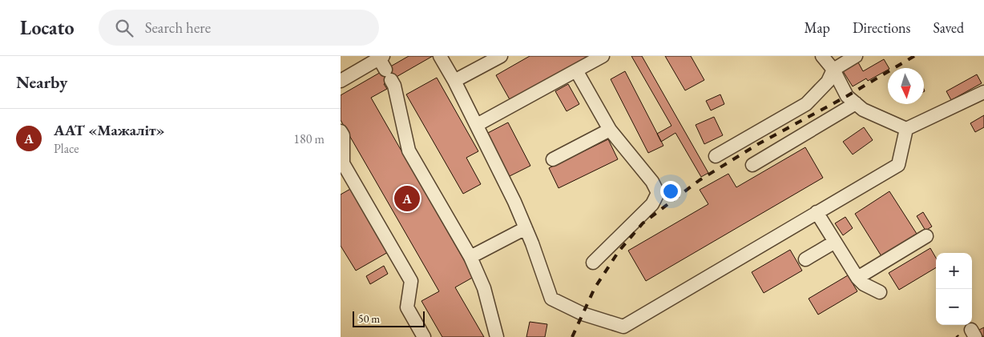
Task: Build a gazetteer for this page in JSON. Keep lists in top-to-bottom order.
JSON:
{
  "scale_bar": "50 m",
  "north": "bottom",
  "page": {
    "header": "Locato",
    "search": "Search here",
    "nav": ["Map", "Directions", "Saved"],
    "heading": "Nearby",
    "list": [
      {
        "mark": "A",
        "name": "ААТ «Мажаліт»",
        "note": "Place",
        "value": "180 m"
      }
    ],
    "pins": "A",
    "map_buttons": ["+", "−"],
    "scale": "50 m"
  }
}
